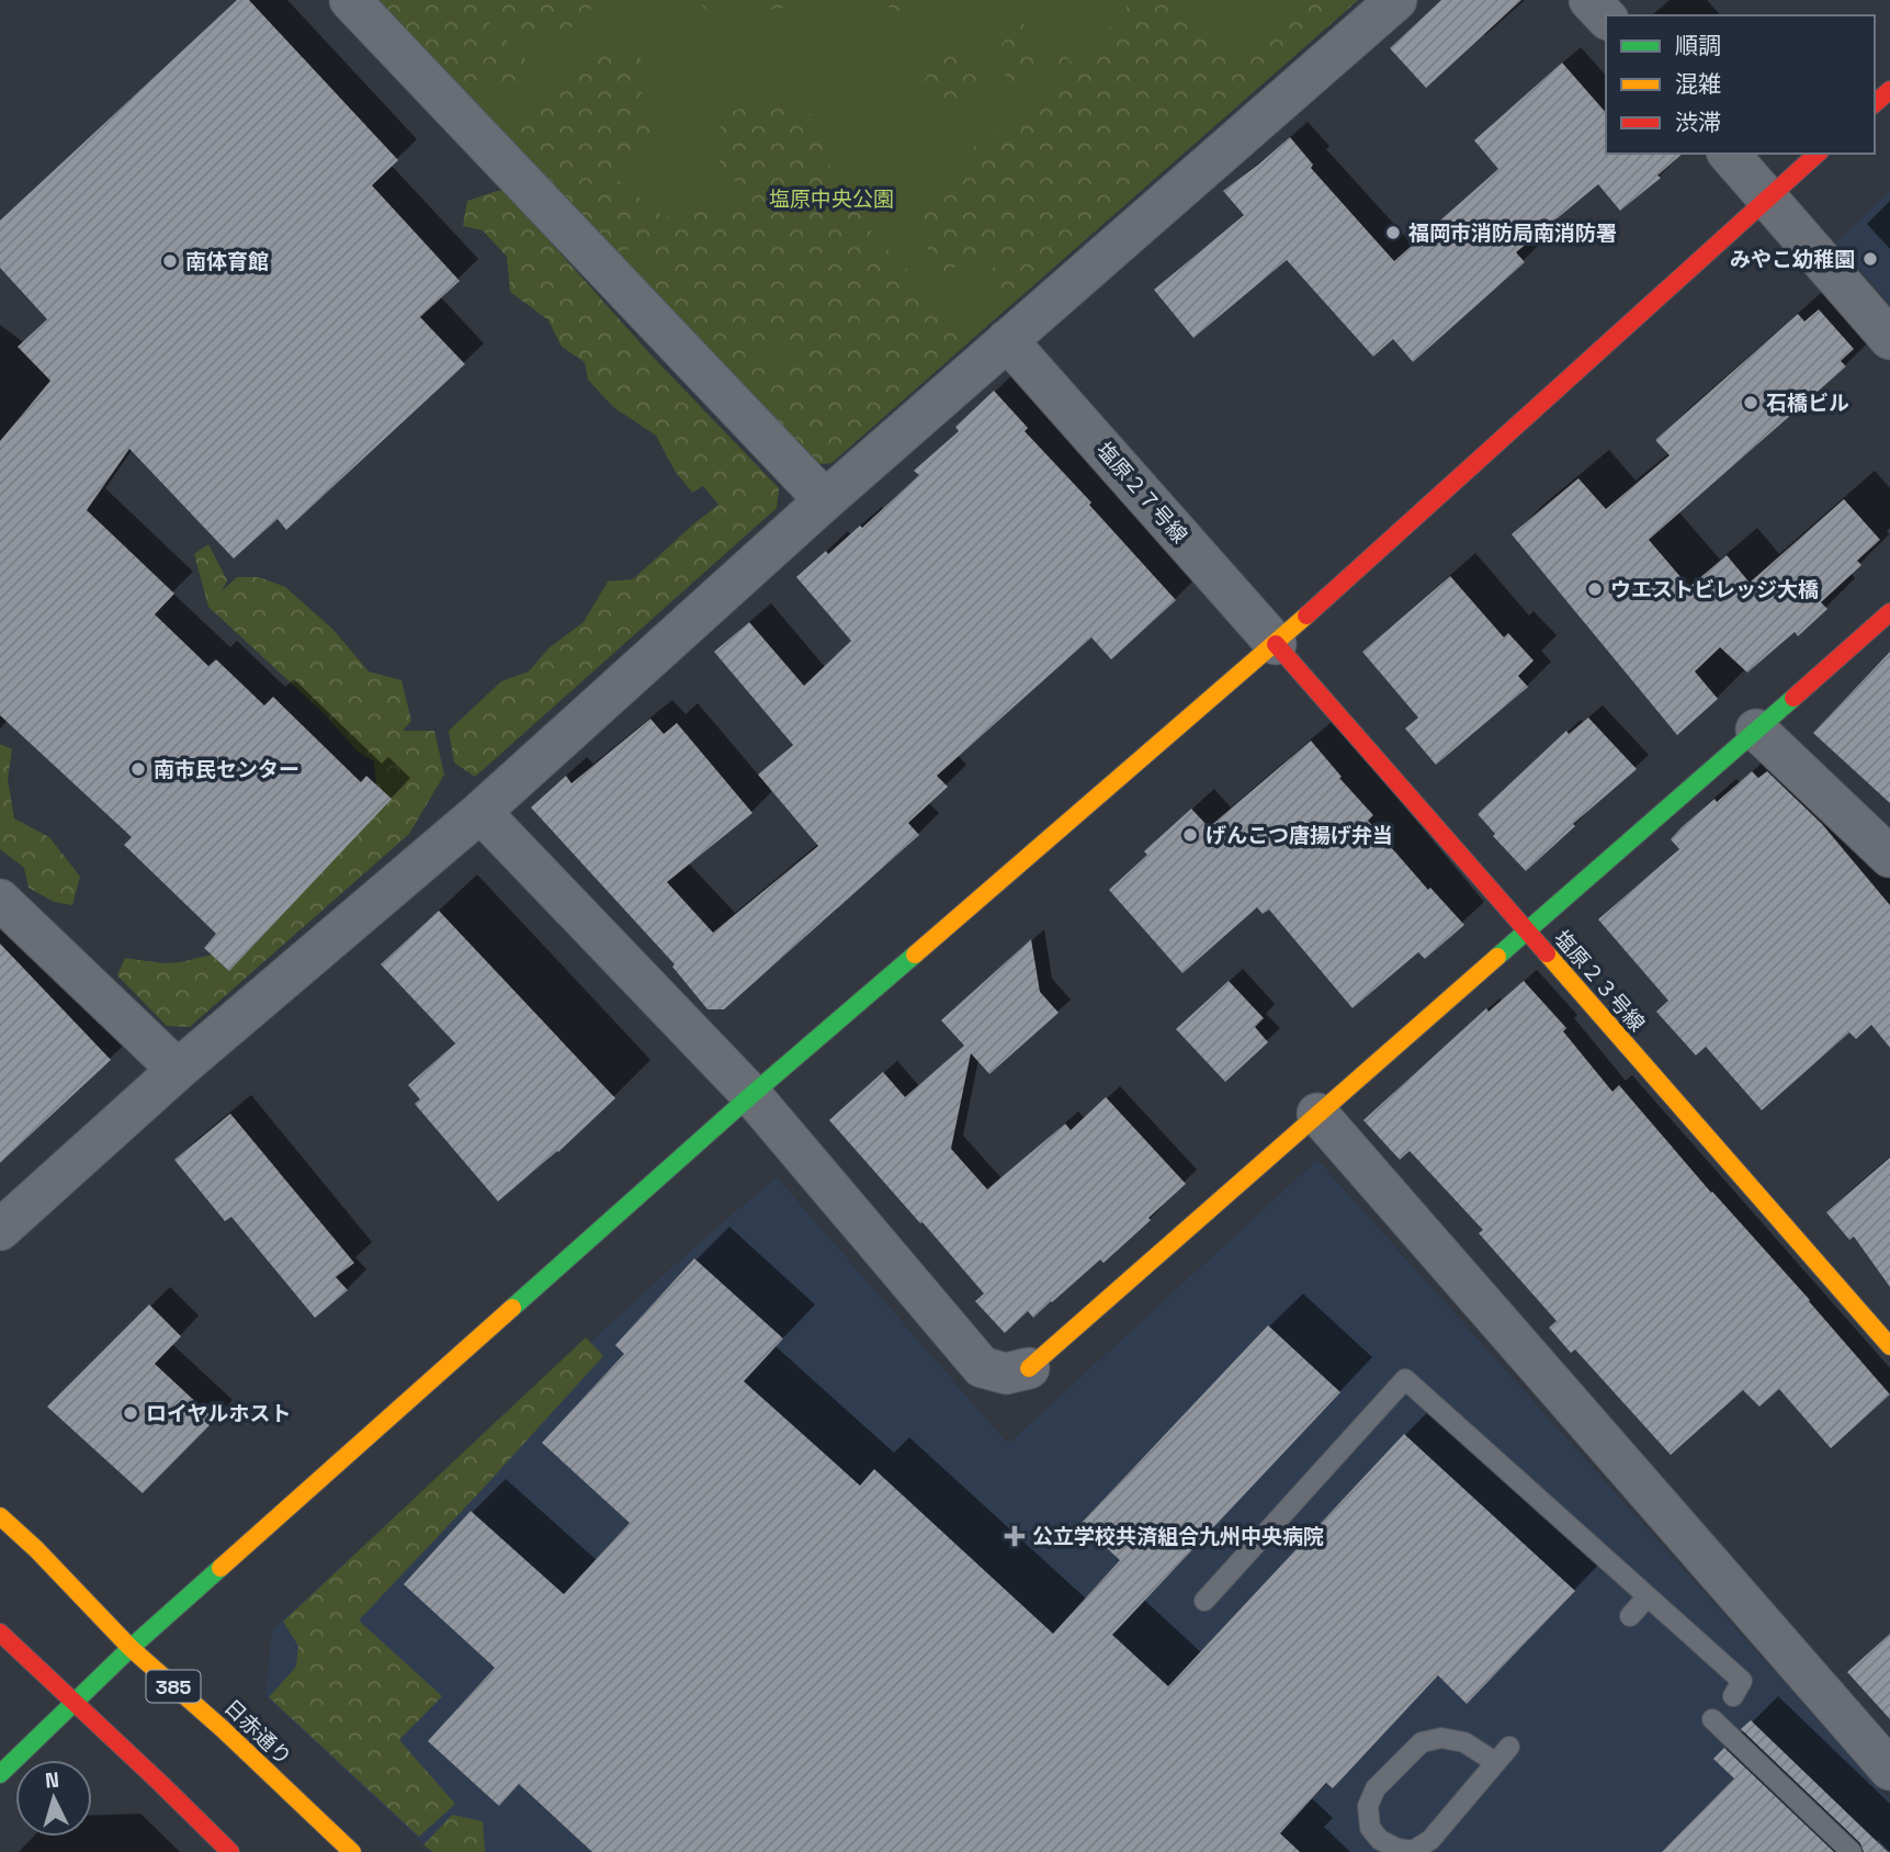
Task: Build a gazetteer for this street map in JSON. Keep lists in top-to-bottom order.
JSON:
{
  "streets": {
    "main road": ["塩原２３号線", "385", "日赤通り"],
    "street": ["塩原２７号線"]
  },
  "crossings": [
    ["塩原２７号線", "塩原２３号線"]
  ],
  "parks": ["塩原中央公園"],
  "places": {
    "other": [
      "福岡市消防局南消防署",
      "みやこ幼稚園",
      "南体育館",
      "石橋ビル",
      "ウエストビレッジ大橋",
      "南市民センター",
      "げんこつ唐揚げ弁当",
      "ロイヤルホスト"
    ],
    "health": ["公立学校共済組合九州中央病院"]
  },
  "legend": ["順調", "混雑", "渋滞"],
  "north": "top"
}
